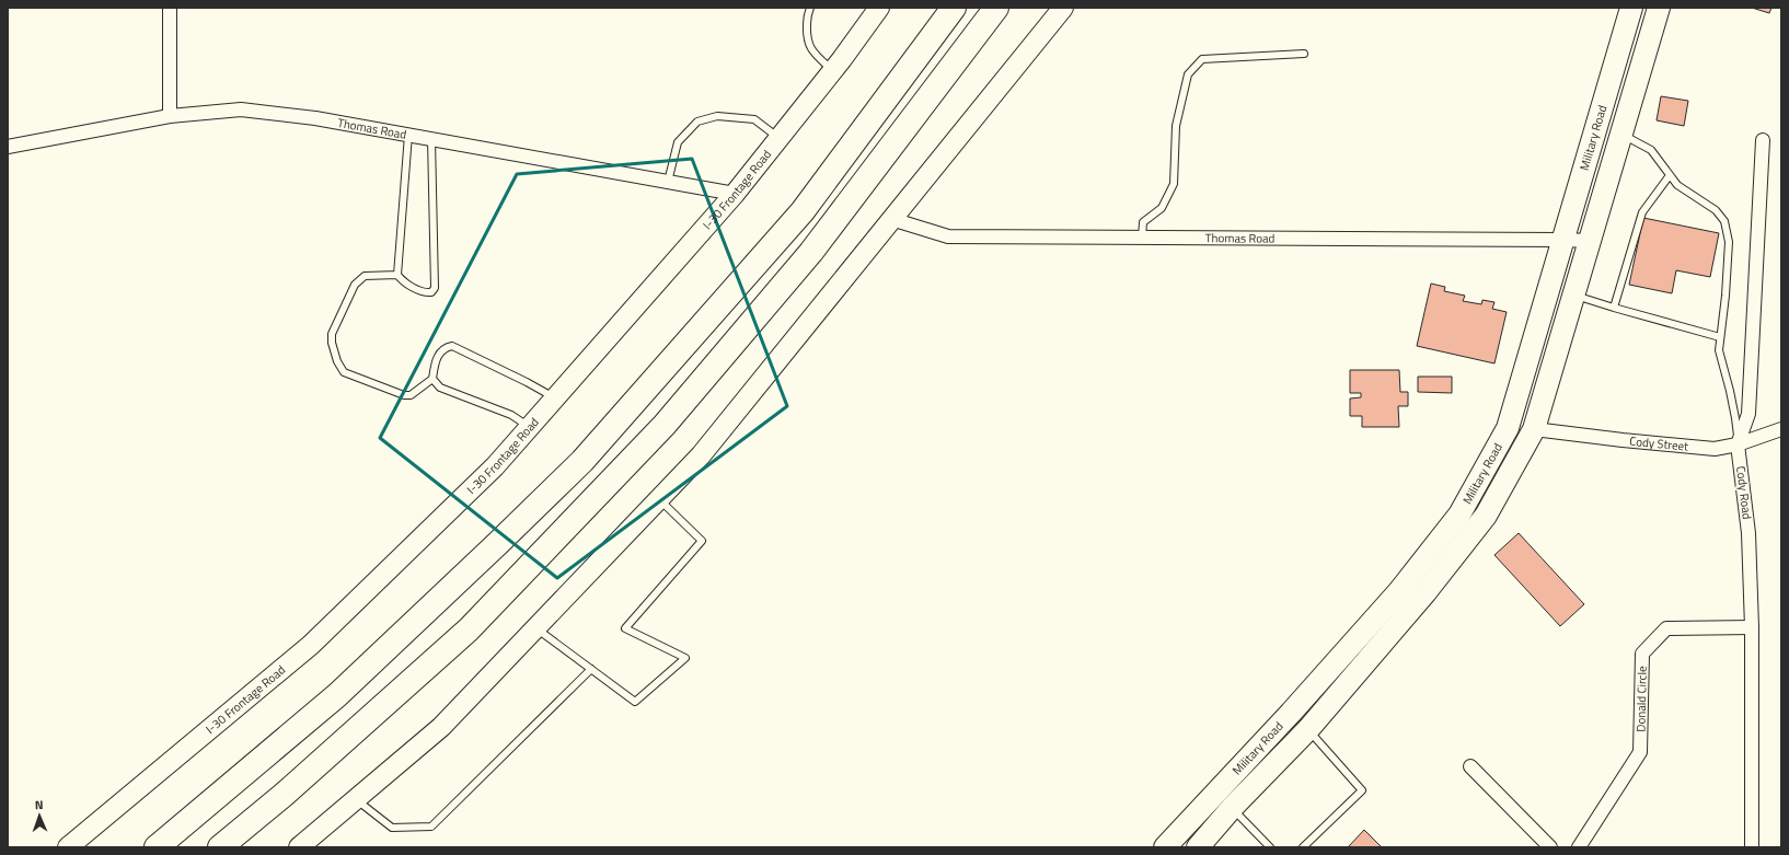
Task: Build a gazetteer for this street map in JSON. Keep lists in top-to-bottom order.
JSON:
{
  "streets": {
    "main road": ["Military Road", "I-30 Frontage Road"],
    "street": [
      "Thomas Road",
      "Cody Street",
      "Cody Road",
      "Donald Circle"
    ]
  },
  "crossings": [
    ["Thomas Road", "Military Road"],
    ["Thomas Road", "I-30 Frontage Road"],
    ["Military Road", "Cody Street"],
    ["Cody Street", "Cody Road"],
    ["Cody Road", "Donald Circle"]
  ],
  "north": "top"
}
